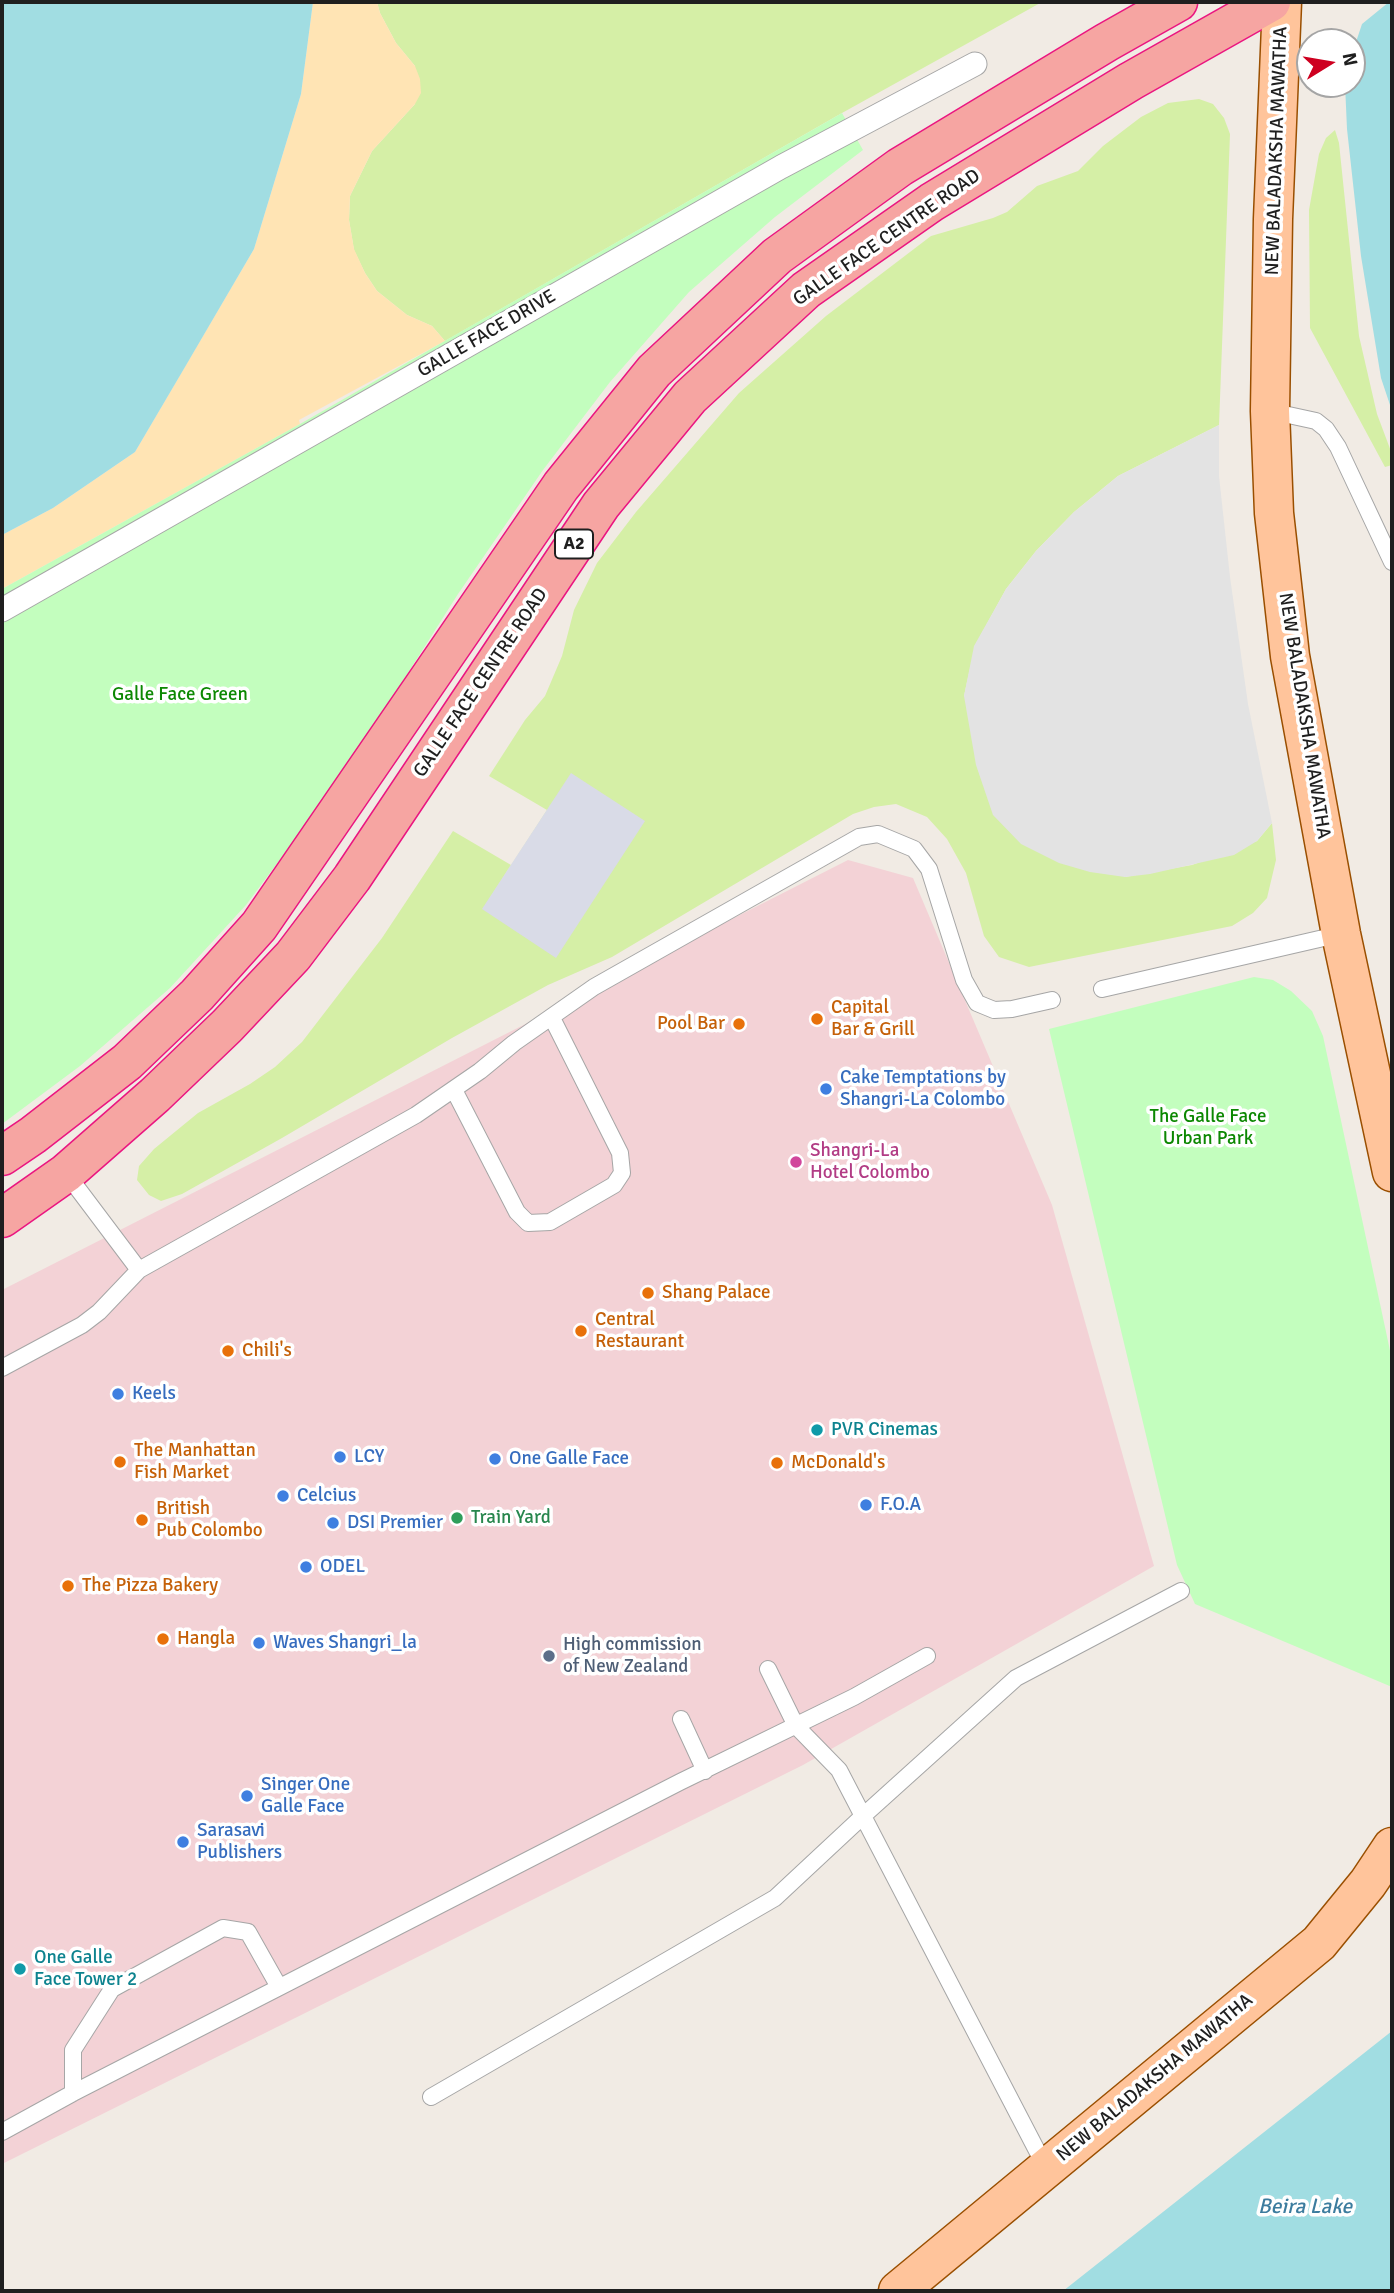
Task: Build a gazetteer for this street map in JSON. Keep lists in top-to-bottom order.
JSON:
{
  "streets": {
    "highway": ["GALLE FACE CENTRE ROAD", "A2"],
    "main road": ["NEW BALADAKSHA MAWATHA"],
    "street": ["GALLE FACE DRIVE"]
  },
  "water": ["Beira Lake"],
  "parks": ["Galle Face Green", "The Galle Face Urban Park"],
  "places": [
    "Capital Bar & Grill",
    "Pool Bar",
    "Cake Temptations by Shangri-La Colombo",
    "Shangri-La Hotel Colombo",
    "Shang Palace",
    "Central Restaurant",
    "Chili's",
    "Keels",
    "PVR Cinemas",
    "LCY",
    "One Galle Face",
    "The Manhattan Fish Market",
    "McDonald's",
    "Celcius",
    "F.O.A",
    "Train Yard",
    "British Pub Colombo",
    "DSI Premier",
    "ODEL",
    "The Pizza Bakery",
    "Hangla",
    "Waves Shangri_la",
    "High commission of New Zealand",
    "Singer One Galle Face",
    "Sarasavi Publishers",
    "One Galle Face Tower 2"
  ],
  "north": "right"
}
